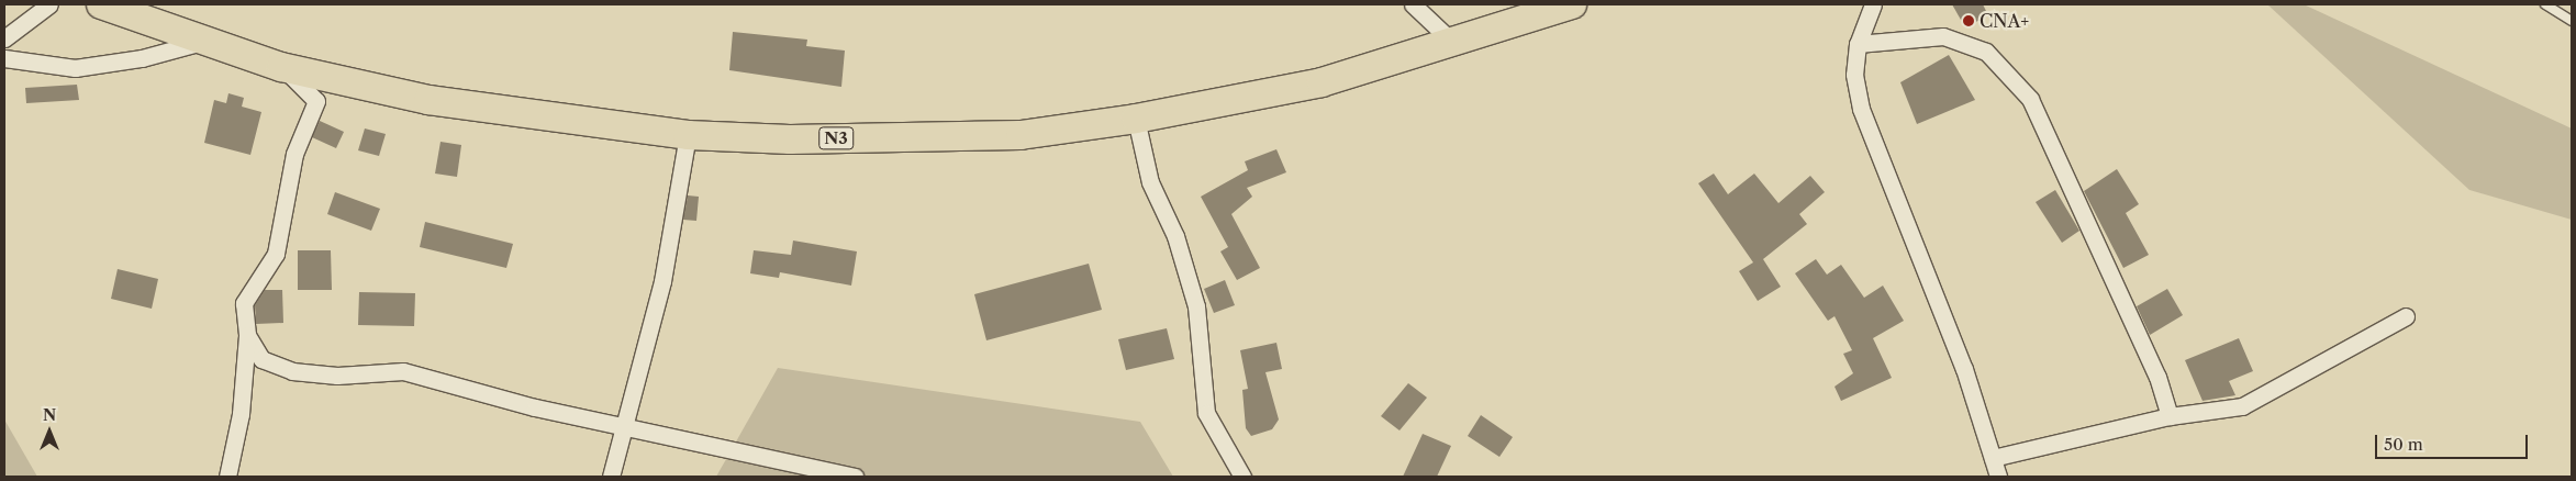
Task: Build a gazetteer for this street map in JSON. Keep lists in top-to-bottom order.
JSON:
{
  "streets": {
    "highway": ["N3"]
  },
  "places": ["CNA+"],
  "scale_bar": "50 m",
  "north": "top"
}
